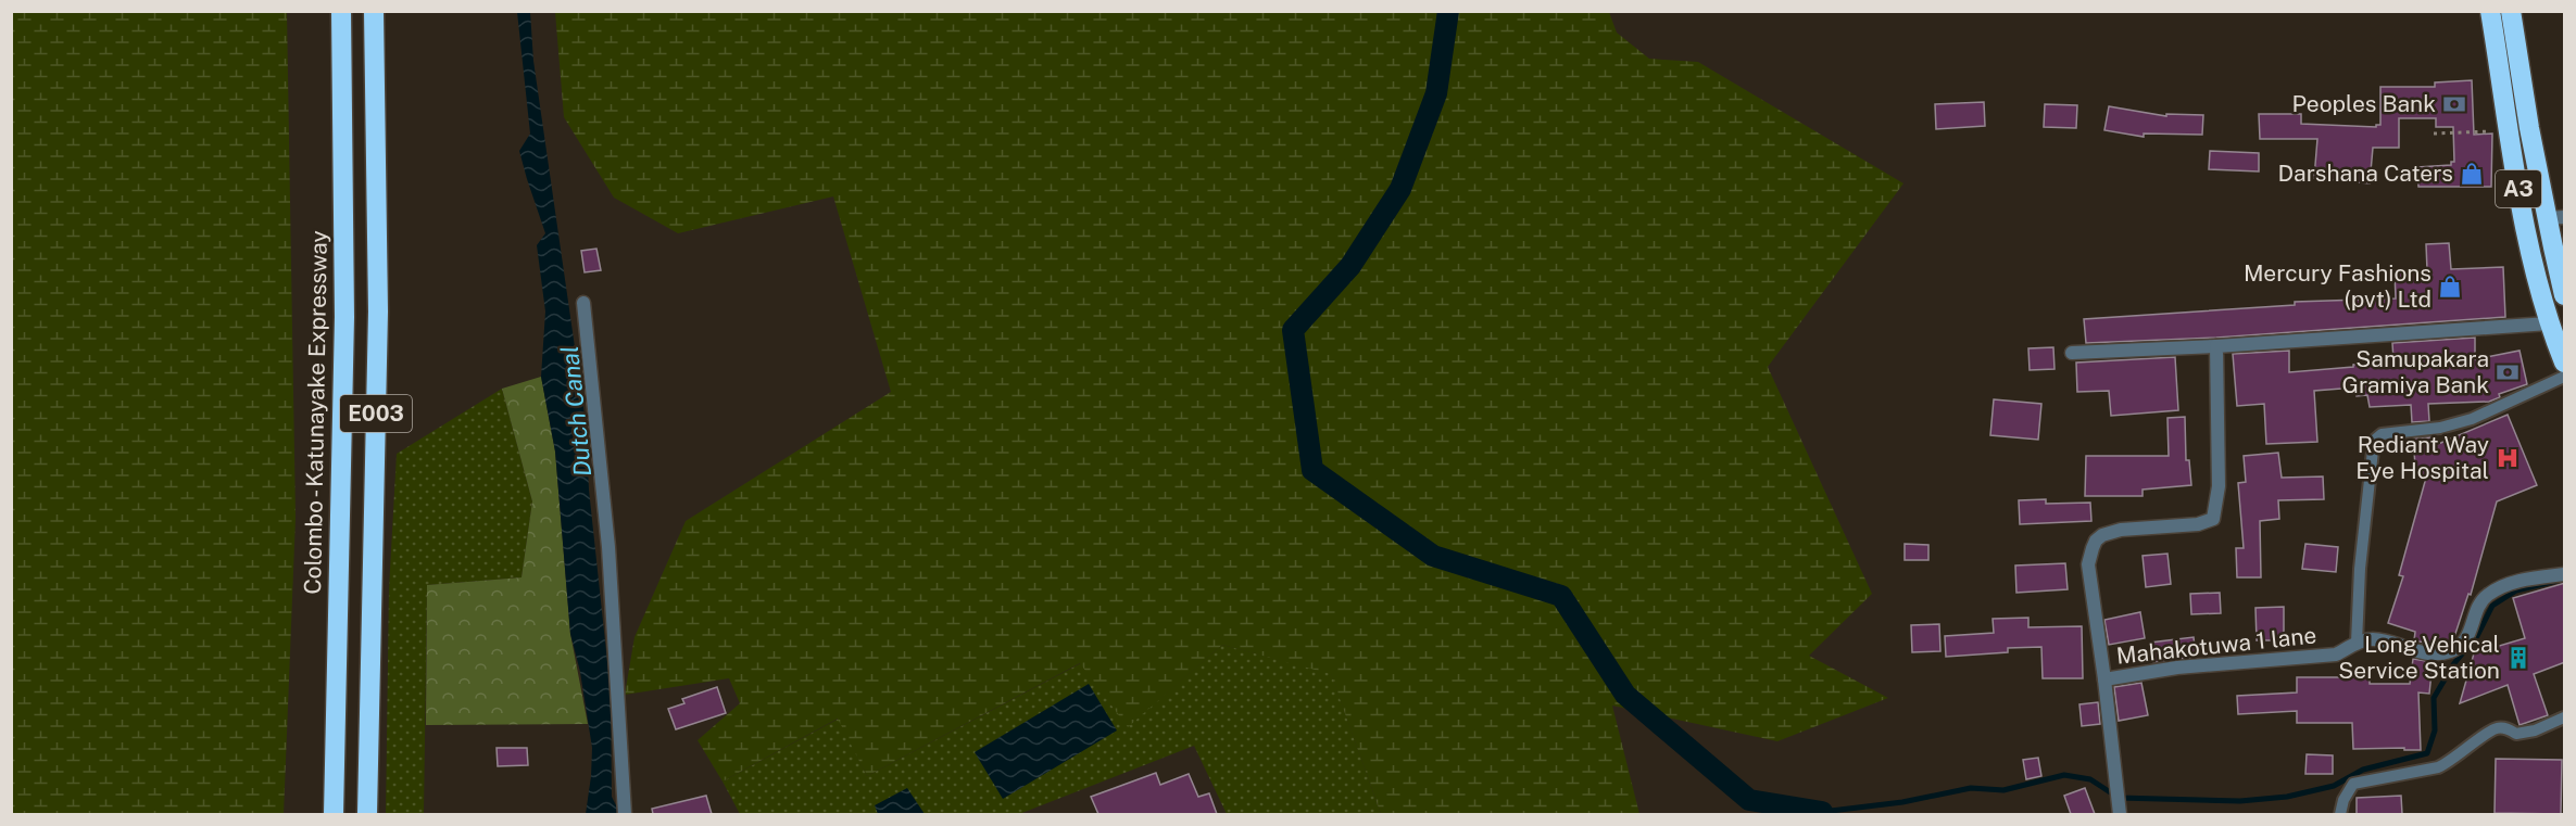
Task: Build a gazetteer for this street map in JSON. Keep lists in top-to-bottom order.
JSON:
{
  "streets": {
    "highway": ["A3", "Colombo - Katunayake Expressway", "E003"],
    "street": ["Mahakotuwa 1 lane"]
  },
  "water": ["Dutch Canal"],
  "places": {
    "bank": ["Peoples Bank", "Samupakara Gramiya Bank"],
    "shop": ["Darshana Caters", "Mercury Fashions (pvt) Ltd"],
    "hospital": ["Rediant Way Eye Hospital"],
    "building": ["Long Vehical Service Station"]
  }
}
